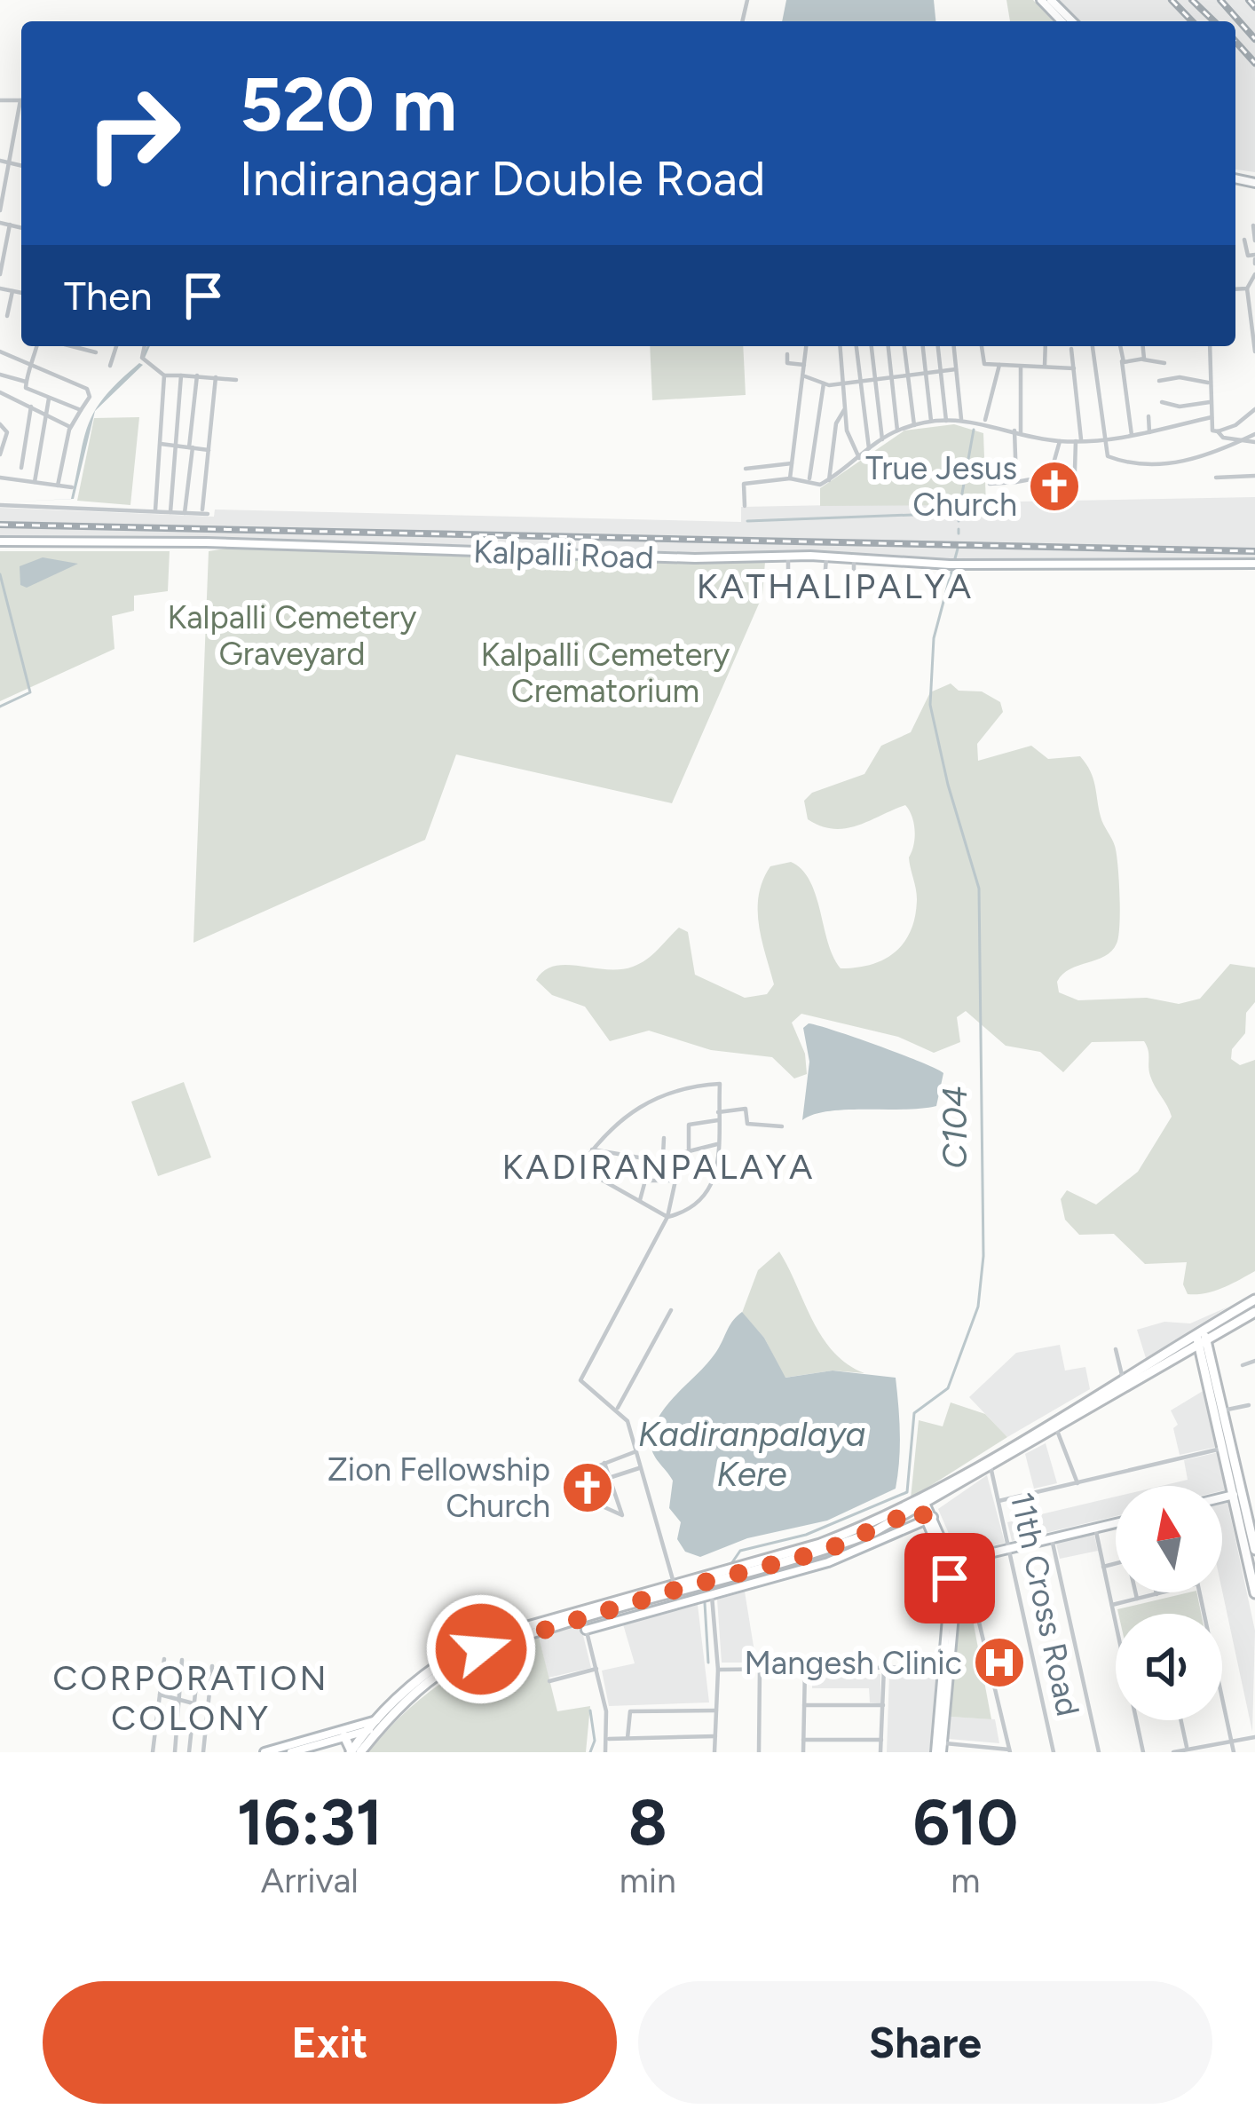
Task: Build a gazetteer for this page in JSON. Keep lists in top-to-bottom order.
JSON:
{
  "streets": {
    "street": ["Kalpalli Road", "11th Cross Road"]
  },
  "districts": ["KATHALIPALYA", "KADIRANPALAYA", "CORPORATION COLONY"],
  "water": ["C104", "Kadiranpalaya Kere"],
  "parks": ["Kalpalli Cemetery Graveyard", "Kalpalli Cemetery Crematorium"],
  "places": {
    "church": ["True Jesus Church", "Zion Fellowship Church"],
    "hospital": ["Mangesh Clinic"]
  },
  "north": "top",
  "page": {
    "turn": ["520 m", "Indiranagar Double Road"],
    "then": "Then",
    "eta": [
      "16:31",
      "Arrival",
      "8",
      "min",
      "610",
      "m"
    ],
    "buttons": ["Exit", "Share"]
  }
}
